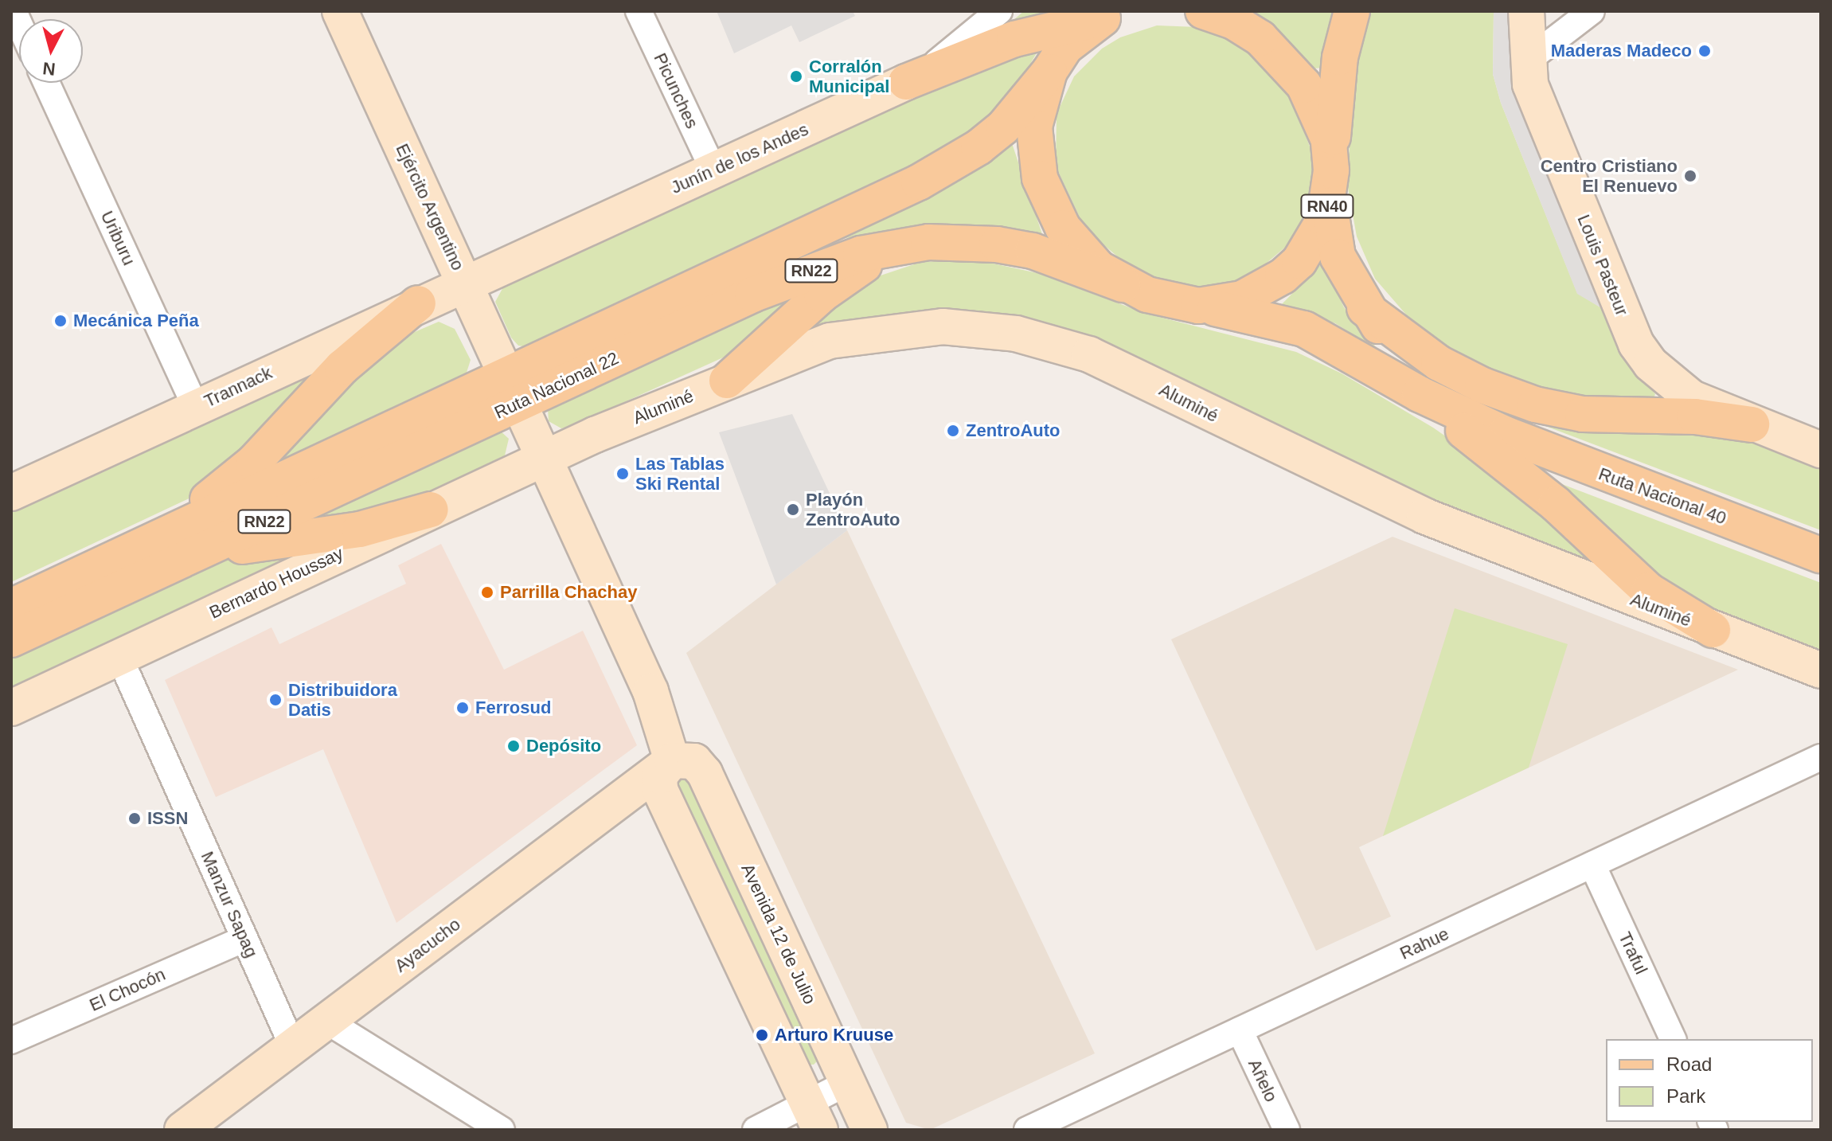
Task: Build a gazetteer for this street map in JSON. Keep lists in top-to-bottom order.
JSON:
{
  "streets": {
    "main road": [
      "RN40",
      "RN22",
      "Ruta Nacional 22",
      "Ruta Nacional 40"
    ],
    "street": [
      "Picunches",
      "Junín de los Andes",
      "Ejército Argentino",
      "Uriburu",
      "Louis Pasteur",
      "Trannack",
      "Aluminé",
      "Bernardo Houssay",
      "Manzur Sapag",
      "Avenida 12 de Julio",
      "Rahue",
      "Ayacucho",
      "Traful",
      "El Chocón",
      "Añelo"
    ]
  },
  "crossings": [
    ["Picunches", "Junín de los Andes"],
    ["Junín de los Andes", "Ejército Argentino"],
    ["Junín de los Andes", "Trannack"],
    ["RN40", "Ruta Nacional 22"],
    ["RN40", "Ruta Nacional 40"],
    ["Ejército Argentino", "Ruta Nacional 22"],
    ["Ejército Argentino", "Trannack"],
    ["Uriburu", "Trannack"],
    ["Aluminé", "Bernardo Houssay"],
    ["Bernardo Houssay", "Manzur Sapag"],
    ["Manzur Sapag", "Ayacucho"],
    ["Manzur Sapag", "El Chocón"],
    ["Avenida 12 de Julio", "Ayacucho"],
    ["Rahue", "Traful"],
    ["Rahue", "Añelo"]
  ],
  "places": [
    "Maderas Madeco",
    "Corralón Municipal",
    "Centro Cristiano El Renuevo",
    "Mecánica Peña",
    "ZentroAuto",
    "Las Tablas Ski Rental",
    "Playón ZentroAuto",
    "Parrilla Chachay",
    "Distribuidora Datis",
    "Ferrosud",
    "Depósito",
    "ISSN",
    "Arturo Kruuse"
  ],
  "legend": ["Road", "Park"],
  "north": "bottom"
}
